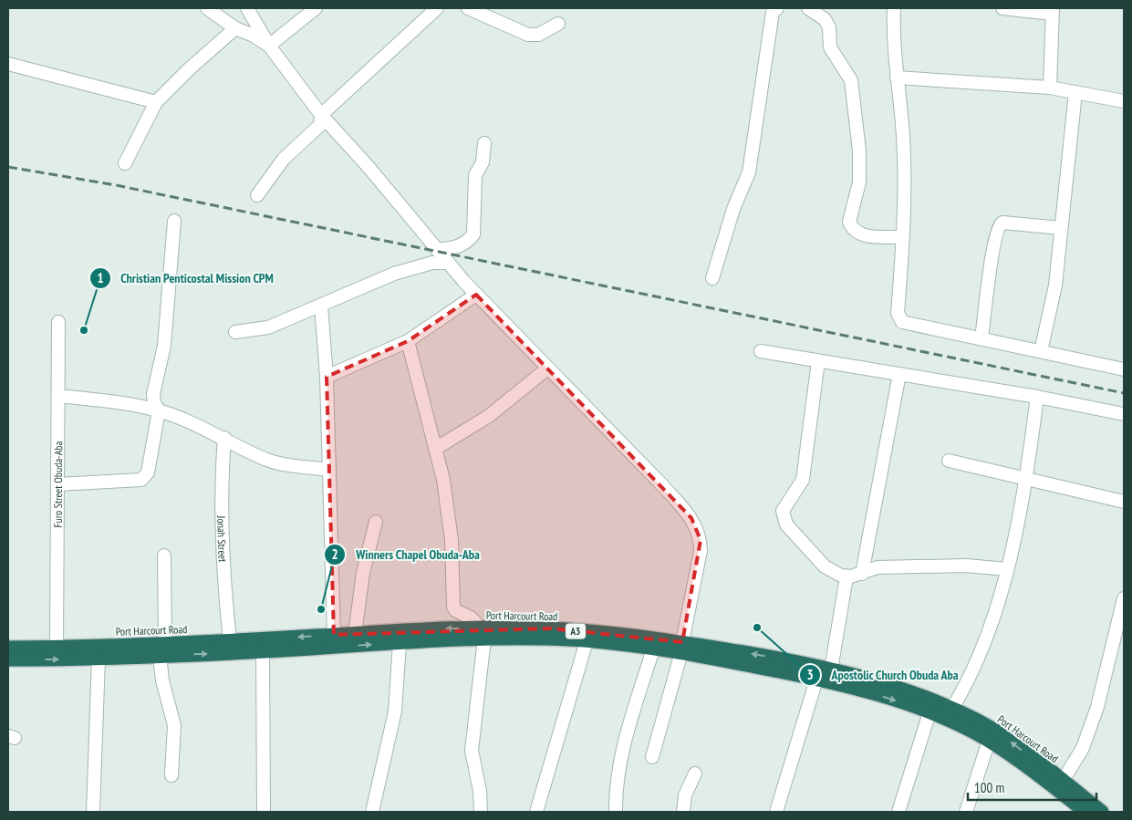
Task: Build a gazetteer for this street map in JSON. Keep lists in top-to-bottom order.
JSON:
{
  "streets": {
    "highway": ["Port Harcourt Road", "A3"],
    "street": ["Furo Street Obuda-Aba", "Jonah Street"]
  },
  "crossings": [
    ["Furo Street Obuda-Aba", "Port Harcourt Road"],
    ["Jonah Street", "Port Harcourt Road"]
  ],
  "places": ["Christian Penticostal Mission CPM", "Winners Chapel Obuda-Aba", "Apostolic Church Obuda Aba"],
  "scale_bar": "100 m"
}
